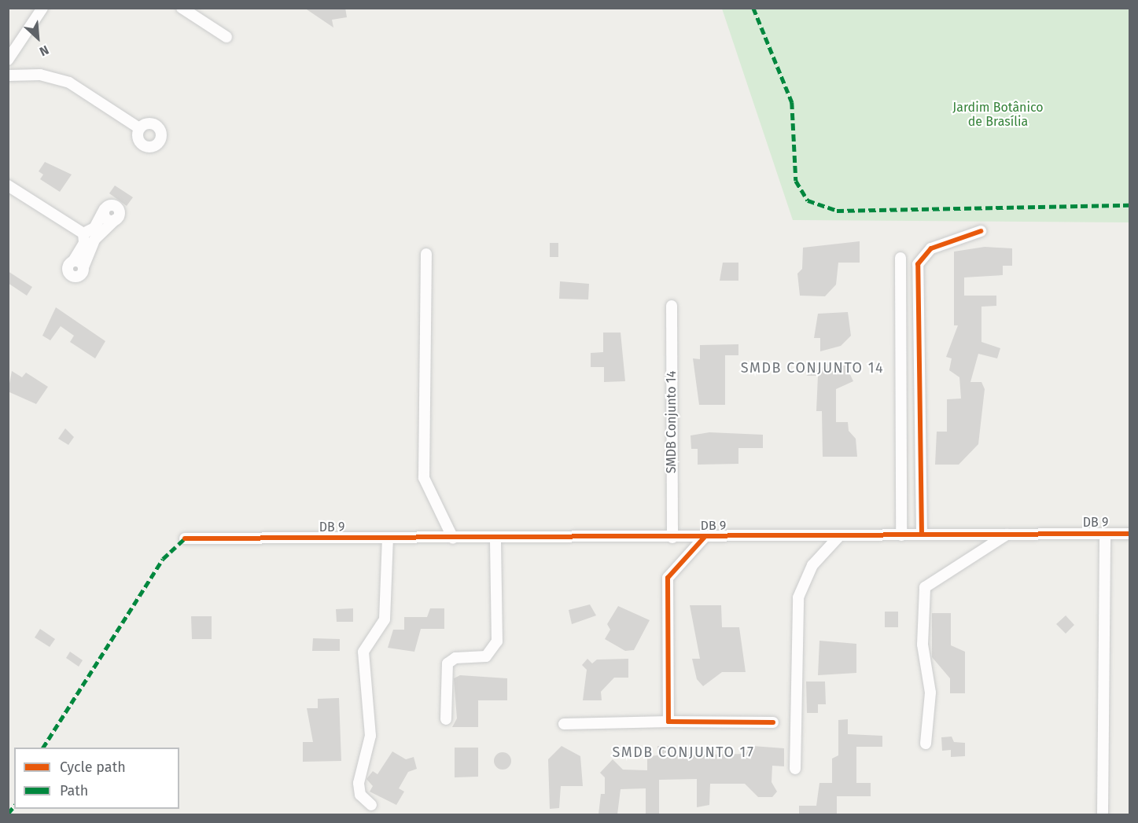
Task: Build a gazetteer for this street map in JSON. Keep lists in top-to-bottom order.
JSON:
{
  "streets": {
    "street": ["SMDB Conjunto 14", "DB 9"]
  },
  "crossings": [
    ["SMDB Conjunto 14", "DB 9"]
  ],
  "districts": ["SMDB CONJUNTO 14", "SMDB CONJUNTO 17"],
  "parks": ["Jardim Botânico de Brasília"],
  "legend": ["Cycle path", "Path"],
  "north": "bottom right"
}
